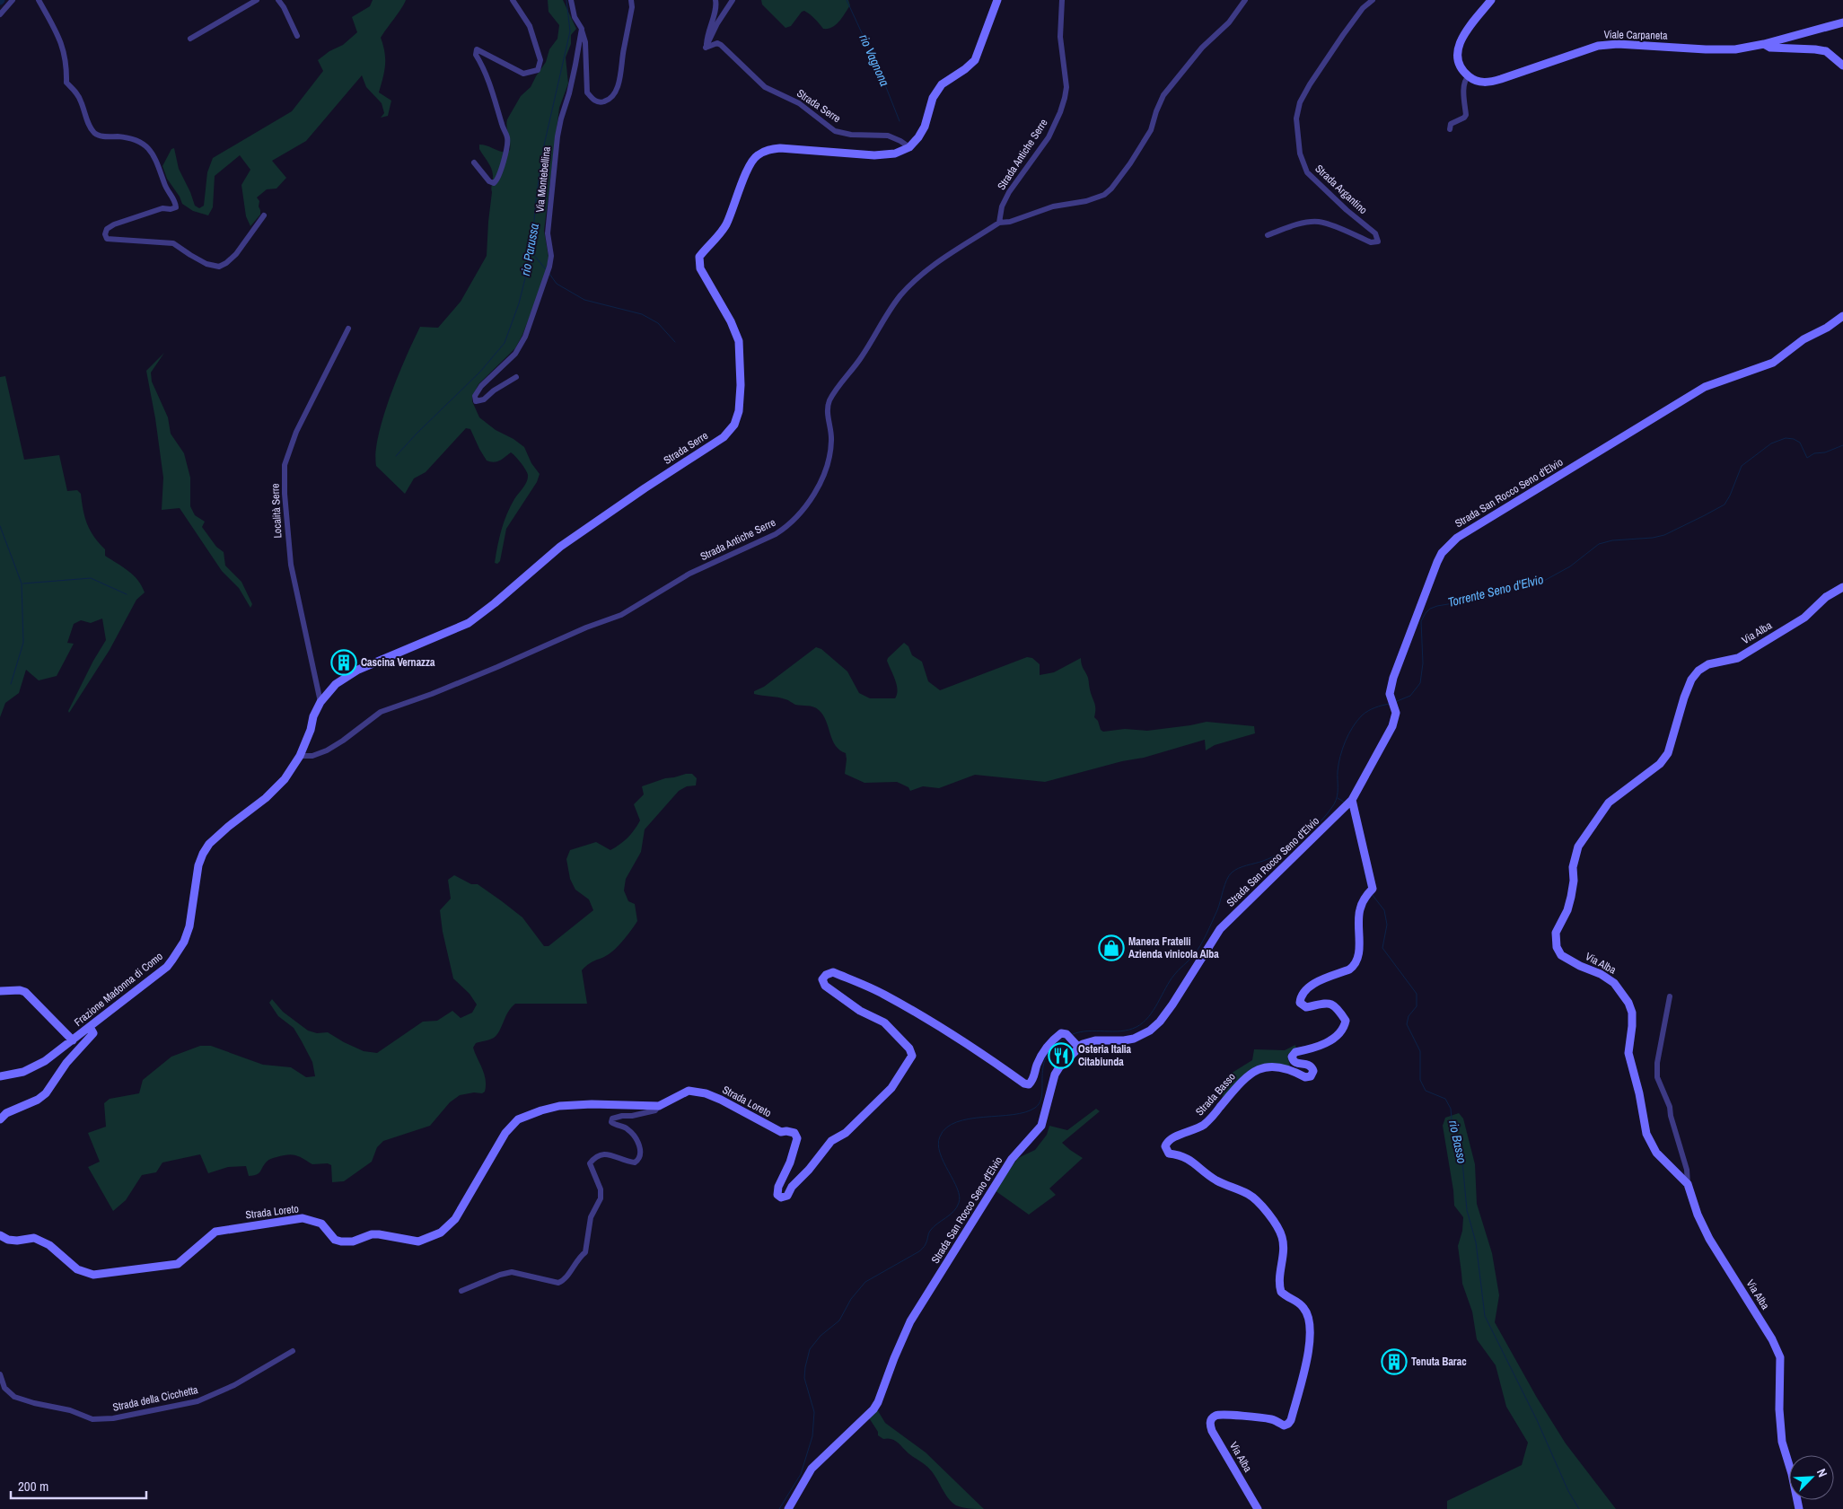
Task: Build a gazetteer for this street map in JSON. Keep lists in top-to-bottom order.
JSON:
{
  "streets": {
    "street": [
      "Viale Carpaneta",
      "Strada Serre",
      "Strada Antiche Serre",
      "Via Montebellina",
      "Strada Argantino",
      "Strada San Rocco Seno d'Elvio",
      "Località Serre",
      "Via Alba",
      "Frazione Madonna di Como",
      "Strada Basso",
      "Strada Loreto",
      "Strada della Cicchetta"
    ]
  },
  "crossings": [
    ["Strada Serre", "Strada Antiche Serre"],
    ["Strada Serre", "Località Serre"],
    ["Strada Serre", "Frazione Madonna di Como"],
    ["Strada Antiche Serre", "Frazione Madonna di Como"],
    ["Strada San Rocco Seno d'Elvio", "Strada Basso"],
    ["Strada San Rocco Seno d'Elvio", "Strada Loreto"],
    ["Via Alba", "Strada Basso"]
  ],
  "water": [
    "rio Vagnona",
    "rio Parussa",
    "Torrente Seno d'Elvio",
    "rio Basso"
  ],
  "places": {
    "building": ["Cascina Vernazza", "Tenuta Barac"],
    "shop": ["Manera Fratelli Azienda vinicola Alba"],
    "restaurant": ["Osteria Italia Citabiunda"]
  },
  "scale_bar": "200 m",
  "north": "top right"
}
